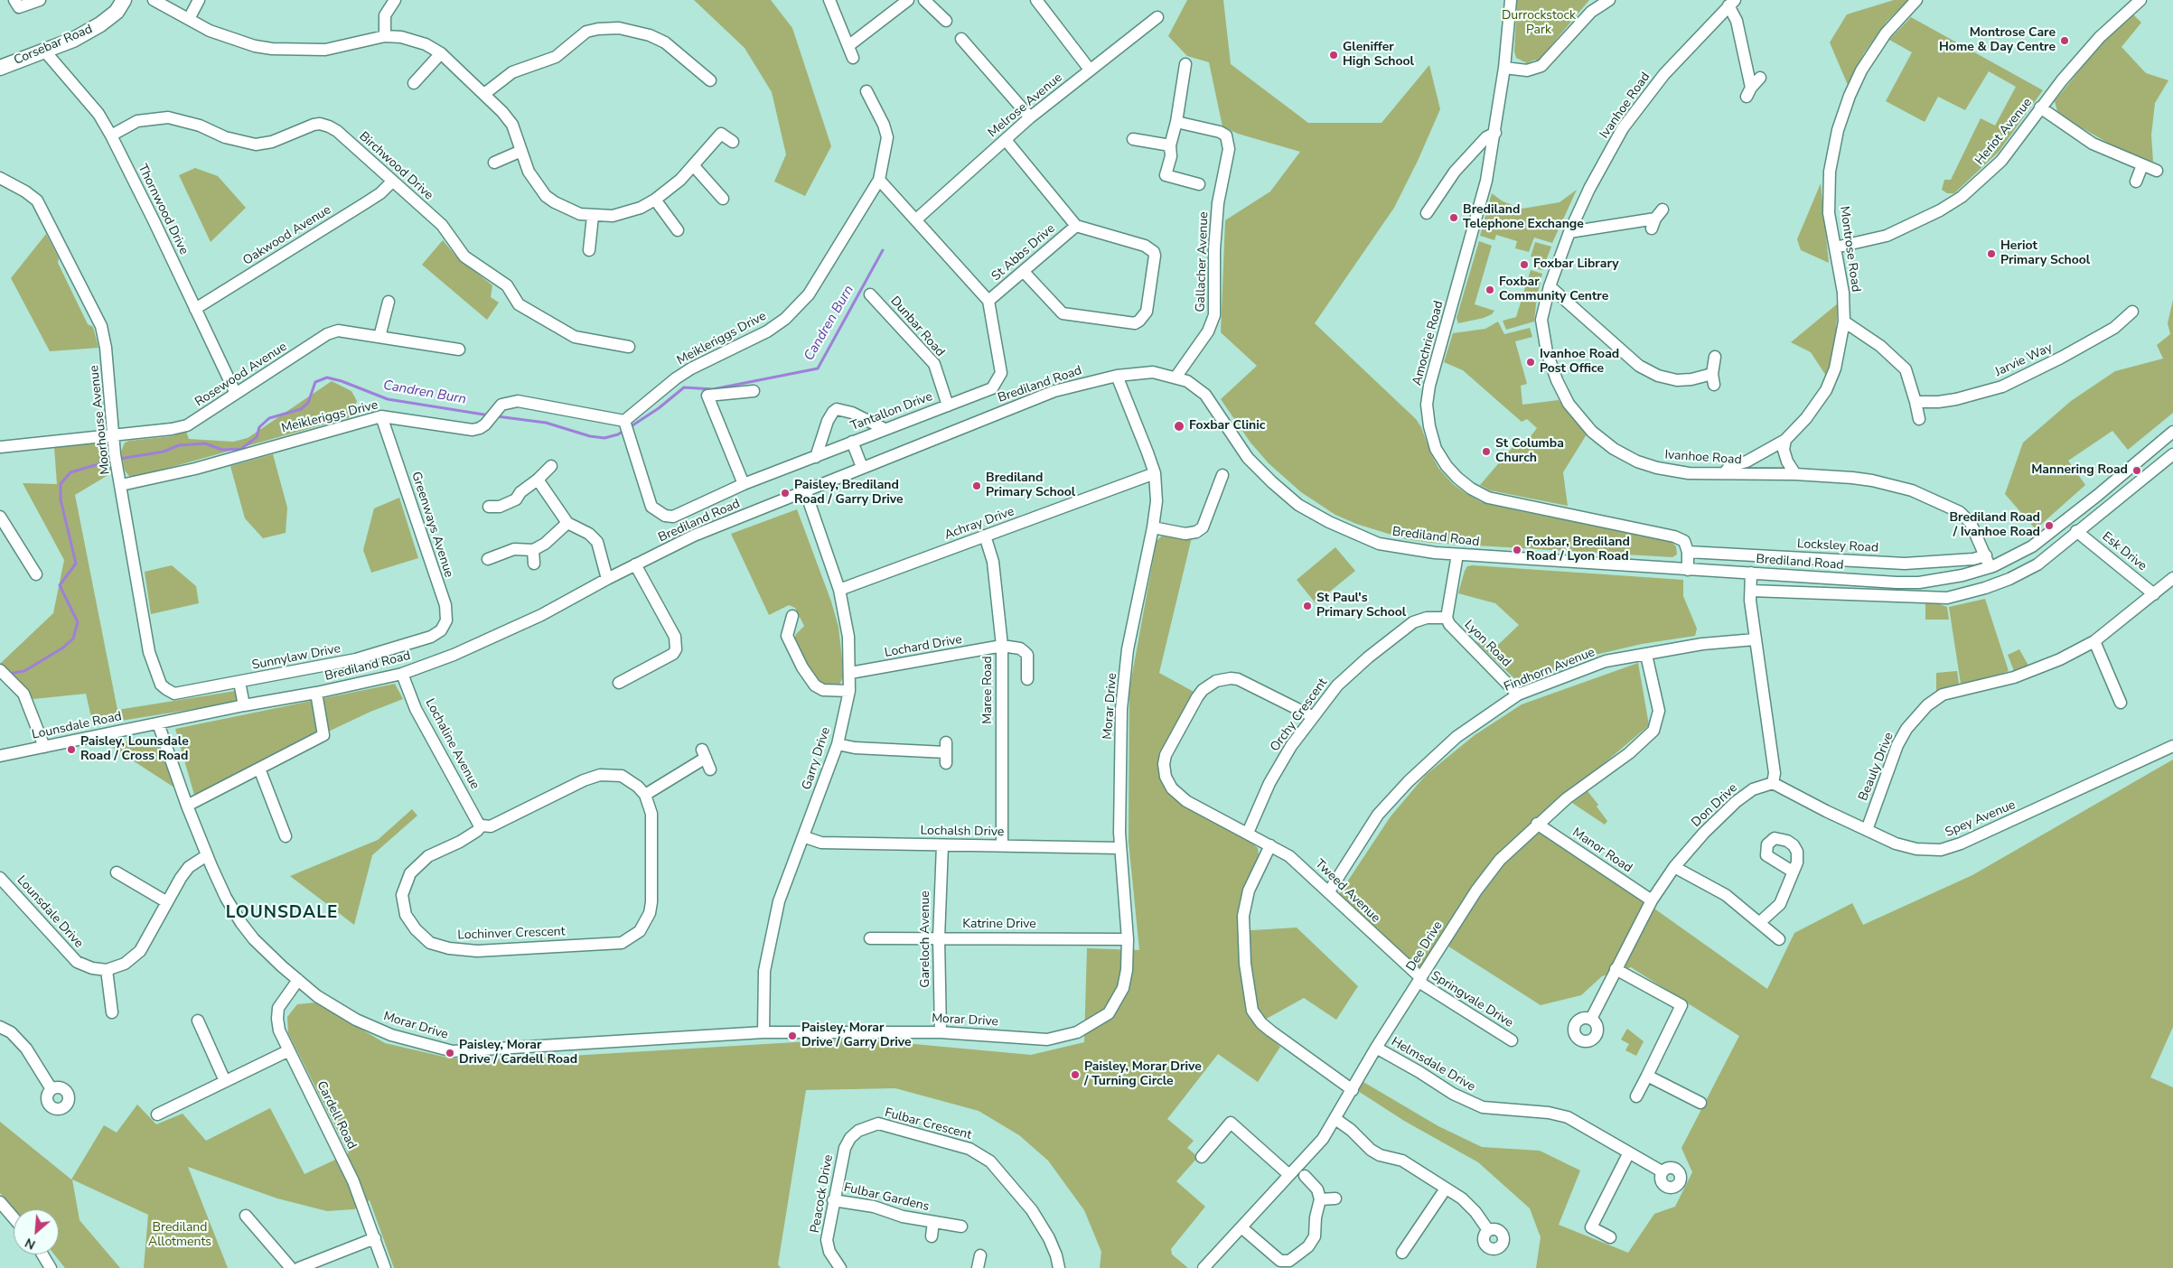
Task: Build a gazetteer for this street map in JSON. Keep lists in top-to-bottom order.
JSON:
{
  "streets": {
    "main road": ["Corsebar Road"],
    "street": [
      "Melrose Avenue",
      "Ivanhoe Road",
      "Heriot Avenue",
      "Birchwood Drive",
      "Thornwood Drive",
      "Oakwood Avenue",
      "Montrose Road",
      "St Abbs Drive",
      "Gallacher Avenue",
      "Dunbar Road",
      "Meikleriggs Drive",
      "Amochrie Road",
      "Jarvie Way",
      "Rosewood Avenue",
      "Brediland Road",
      "Tantallon Drive",
      "Moorhouse Avenue",
      "Achray Drive",
      "Greenways Avenue",
      "Locksley Road",
      "Esk Drive",
      "Lyon Road",
      "Lochard Drive",
      "Sunnylaw Drive",
      "Findhorn Avenue",
      "Maree Road",
      "Morar Drive",
      "Orchy Crescent",
      "Lounsdale Road",
      "Lochaline Avenue",
      "Garry Drive",
      "Beauly Drive",
      "Don Drive",
      "Spey Avenue",
      "Lochalsh Drive",
      "Manor Road",
      "Tweed Avenue",
      "Lounsdale Drive",
      "Katrine Drive",
      "Lochinver Crescent",
      "Gareloch Avenue",
      "Dee Drive",
      "Springvale Drive",
      "Helmsdale Drive",
      "Cardell Road",
      "Fulbar Crescent",
      "Peacock Drive",
      "Fulbar Gardens"
    ]
  },
  "crossings": [
    ["Corsebar Road", "Thornwood Drive"],
    ["Ivanhoe Road", "Montrose Road"],
    ["Ivanhoe Road", "Brediland Road"],
    ["Ivanhoe Road", "Locksley Road"],
    ["Heriot Avenue", "Montrose Road"],
    ["Birchwood Drive", "Thornwood Drive"],
    ["Birchwood Drive", "Oakwood Avenue"],
    ["Thornwood Drive", "Oakwood Avenue"],
    ["Thornwood Drive", "Rosewood Avenue"],
    ["St Abbs Drive", "Tantallon Drive"],
    ["Gallacher Avenue", "Brediland Road"],
    ["Dunbar Road", "Tantallon Drive"],
    ["Meikleriggs Drive", "Tantallon Drive"],
    ["Meikleriggs Drive", "Moorhouse Avenue"],
    ["Meikleriggs Drive", "Greenways Avenue"],
    ["Amochrie Road", "Locksley Road"],
    ["Rosewood Avenue", "Moorhouse Avenue"],
    ["Brediland Road", "Locksley Road"],
    ["Brediland Road", "Lyon Road"],
    ["Brediland Road", "Morar Drive"],
    ["Brediland Road", "Lounsdale Road"],
    ["Brediland Road", "Lochaline Avenue"],
    ["Brediland Road", "Garry Drive"],
    ["Moorhouse Avenue", "Sunnylaw Drive"],
    ["Achray Drive", "Maree Road"],
    ["Achray Drive", "Morar Drive"],
    ["Achray Drive", "Garry Drive"],
    ["Greenways Avenue", "Sunnylaw Drive"],
    ["Lyon Road", "Findhorn Avenue"],
    ["Lyon Road", "Orchy Crescent"],
    ["Lochard Drive", "Maree Road"],
    ["Lochard Drive", "Garry Drive"],
    ["Findhorn Avenue", "Tweed Avenue"],
    ["Findhorn Avenue", "Dee Drive"],
    ["Maree Road", "Lochalsh Drive"],
    ["Morar Drive", "Garry Drive"],
    ["Morar Drive", "Lochalsh Drive"],
    ["Morar Drive", "Katrine Drive"],
    ["Morar Drive", "Gareloch Avenue"],
    ["Morar Drive", "Cardell Road"],
    ["Orchy Crescent", "Tweed Avenue"],
    ["Lochaline Avenue", "Lochinver Crescent"],
    ["Garry Drive", "Lochalsh Drive"],
    ["Beauly Drive", "Spey Avenue"],
    ["Don Drive", "Spey Avenue"],
    ["Don Drive", "Manor Road"],
    ["Lochalsh Drive", "Gareloch Avenue"],
    ["Manor Road", "Dee Drive"],
    ["Tweed Avenue", "Dee Drive"],
    ["Tweed Avenue", "Springvale Drive"],
    ["Katrine Drive", "Gareloch Avenue"],
    ["Dee Drive", "Springvale Drive"],
    ["Dee Drive", "Helmsdale Drive"],
    ["Fulbar Crescent", "Peacock Drive"],
    ["Peacock Drive", "Fulbar Gardens"]
  ],
  "districts": ["LOUNSDALE"],
  "water": ["Candren Burn"],
  "parks": ["Durrockstock Park", "Brediland Allotments"],
  "places": [
    "Montrose Care Home & Day Centre",
    "Gleniffer High School",
    "Brediland Telephone Exchange",
    "Heriot Primary School",
    "Foxbar Library",
    "Foxbar Community Centre",
    "Ivanhoe Road Post Office",
    "Foxbar Clinic",
    "St Columba Church",
    "Mannering Road",
    "Brediland Primary School",
    "Paisley, Brediland Road / Garry Drive",
    "Brediland Road / Ivanhoe Road",
    "Foxbar, Brediland Road / Lyon Road",
    "St Paul's Primary School",
    "Paisley, Lounsdale Road / Cross Road",
    "Paisley, Morar Drive / Garry Drive",
    "Paisley, Morar Drive / Cardell Road",
    "Paisley, Morar Drive / Turning Circle"
  ],
  "north": "bottom left"
}
